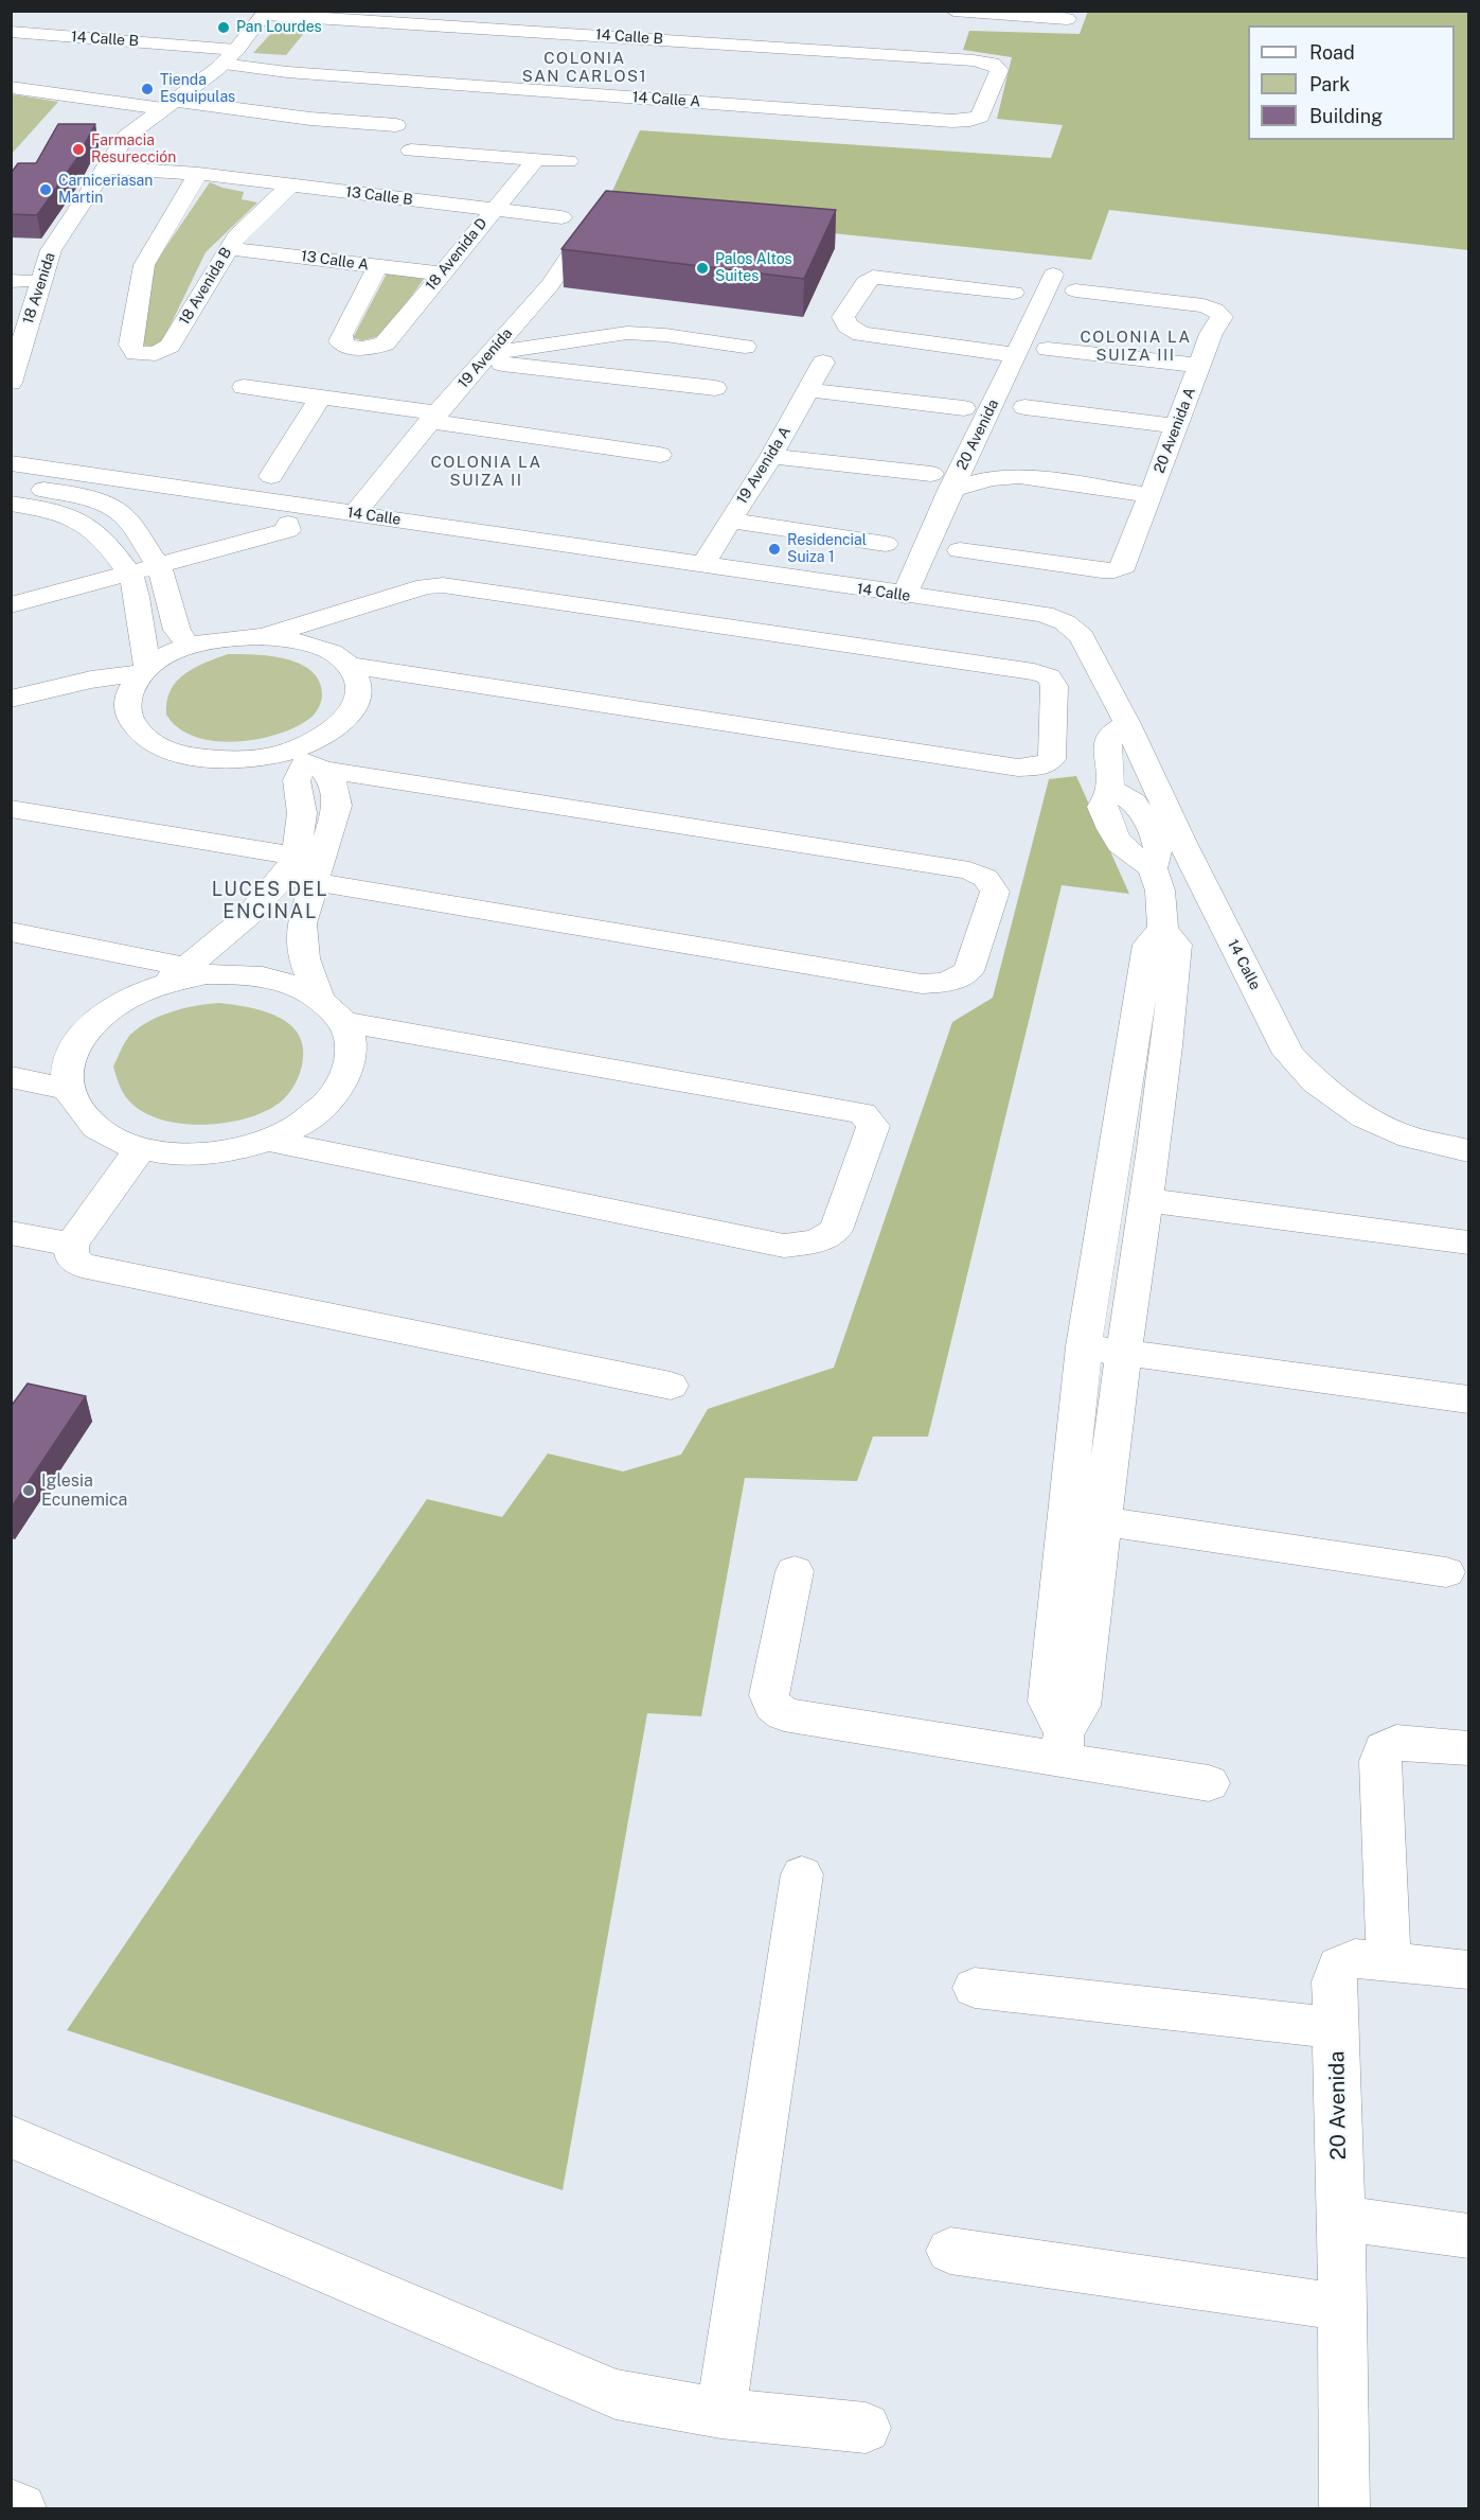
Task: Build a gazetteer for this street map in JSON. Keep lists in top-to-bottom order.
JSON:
{
  "streets": {
    "street": [
      "14 Calle B",
      "14 Calle A",
      "13 Calle B",
      "18 Avenida D",
      "13 Calle A",
      "18 Avenida B",
      "18 Avenida",
      "19 Avenida",
      "20 Avenida A",
      "20 Avenida",
      "19 Avenida A",
      "14 Calle"
    ]
  },
  "crossings": [
    ["14 Calle B", "14 Calle A"],
    ["14 Calle B", "18 Avenida"],
    ["14 Calle A", "18 Avenida"],
    ["13 Calle B", "18 Avenida D"],
    ["13 Calle B", "18 Avenida B"],
    ["13 Calle B", "18 Avenida"],
    ["18 Avenida D", "13 Calle A"],
    ["13 Calle A", "18 Avenida B"],
    ["19 Avenida", "14 Calle"],
    ["20 Avenida A", "14 Calle"],
    ["20 Avenida", "14 Calle"],
    ["19 Avenida A", "14 Calle"]
  ],
  "districts": [
    "COLONIA SAN CARLOS1",
    "COLONIA LA SUIZA III",
    "COLONIA LA SUIZA II",
    "LUCES DEL ENCINAL"
  ],
  "places": [
    "Pan Lourdes",
    "Tienda Esquipulas",
    "Farmacia Resurección",
    "Carniceriasan Martin",
    "Palos Altos Suites",
    "Residencial Suiza 1",
    "Iglesia Ecunemica"
  ],
  "legend": ["Road", "Park", "Building"]
}
